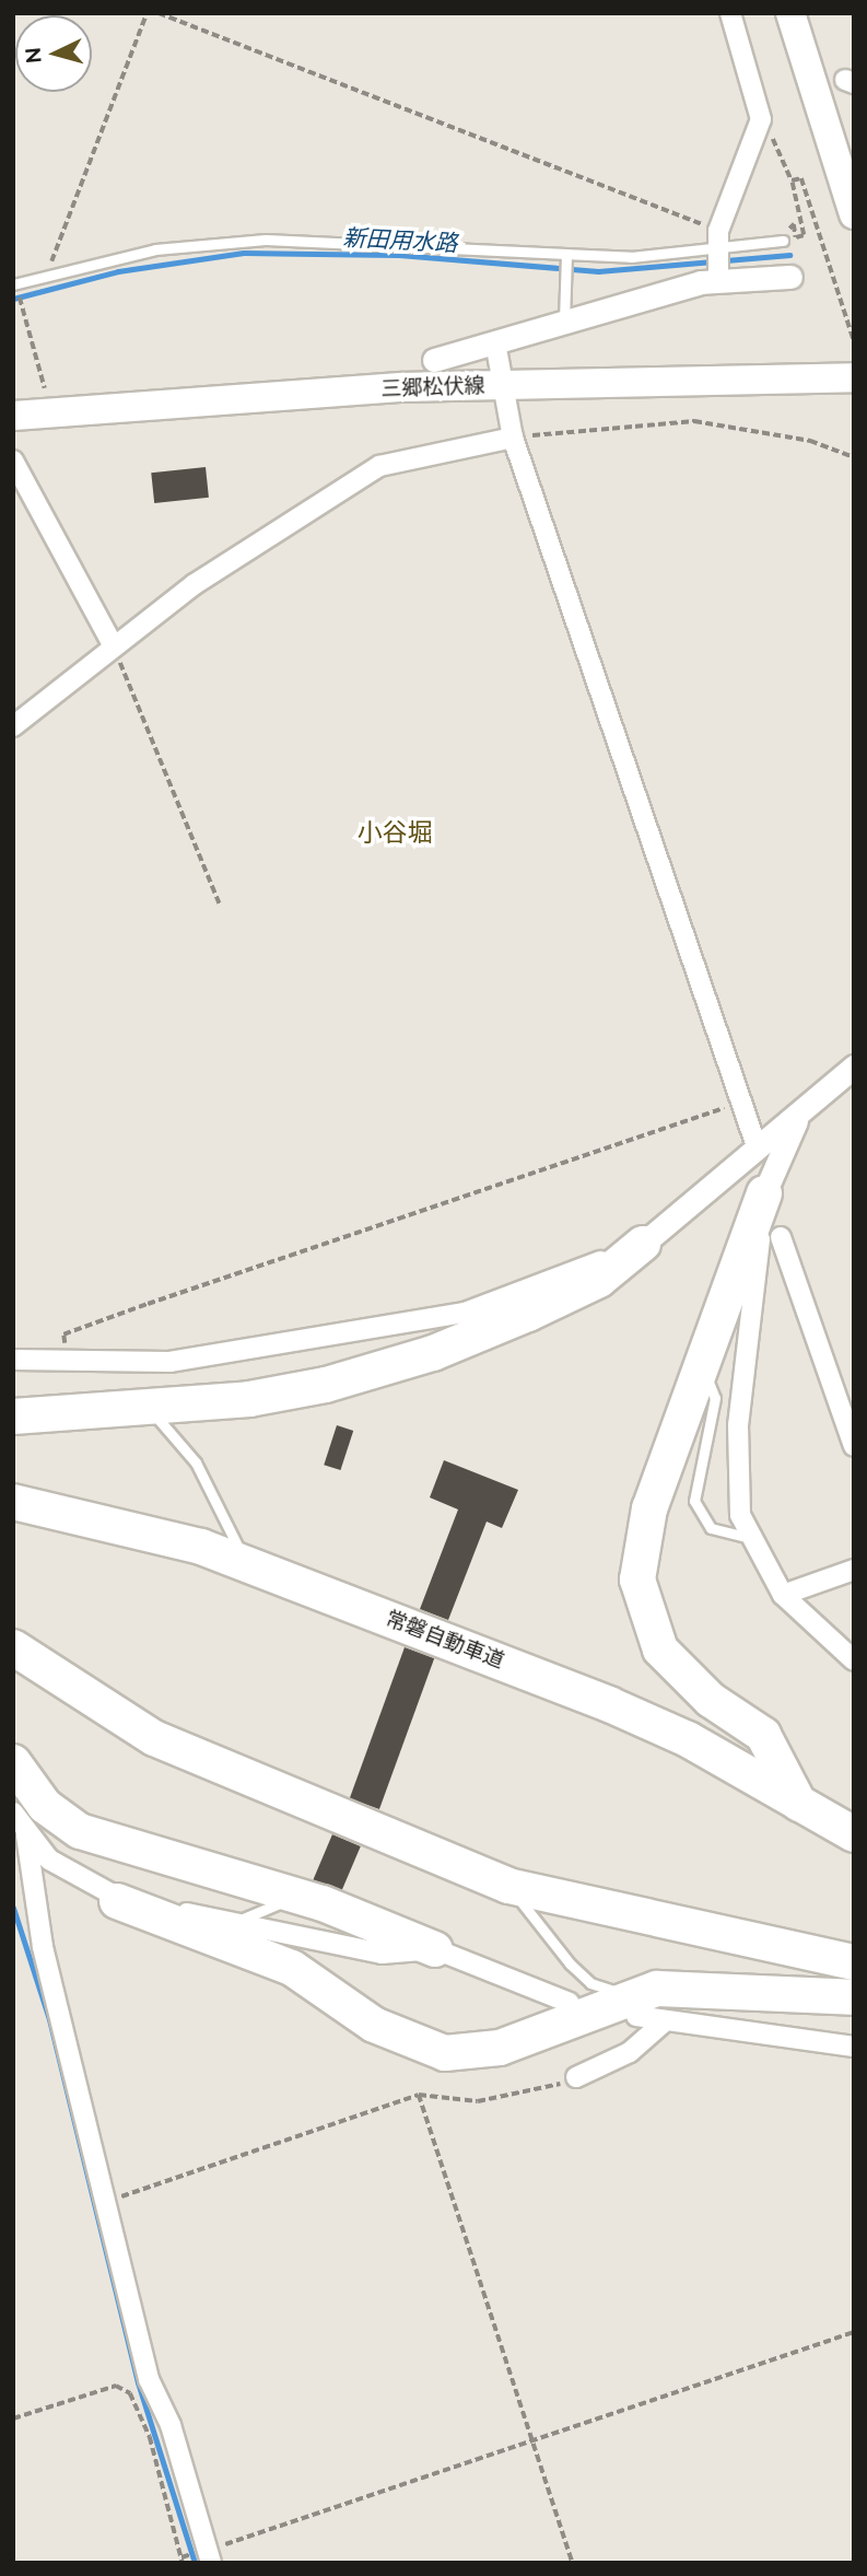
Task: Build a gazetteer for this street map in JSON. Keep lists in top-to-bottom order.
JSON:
{
  "streets": {
    "highway": ["常磐自動車道"],
    "main road": ["三郷松伏線"]
  },
  "districts": ["小谷堀"],
  "water": ["新田用水路"],
  "north": "left"
}
